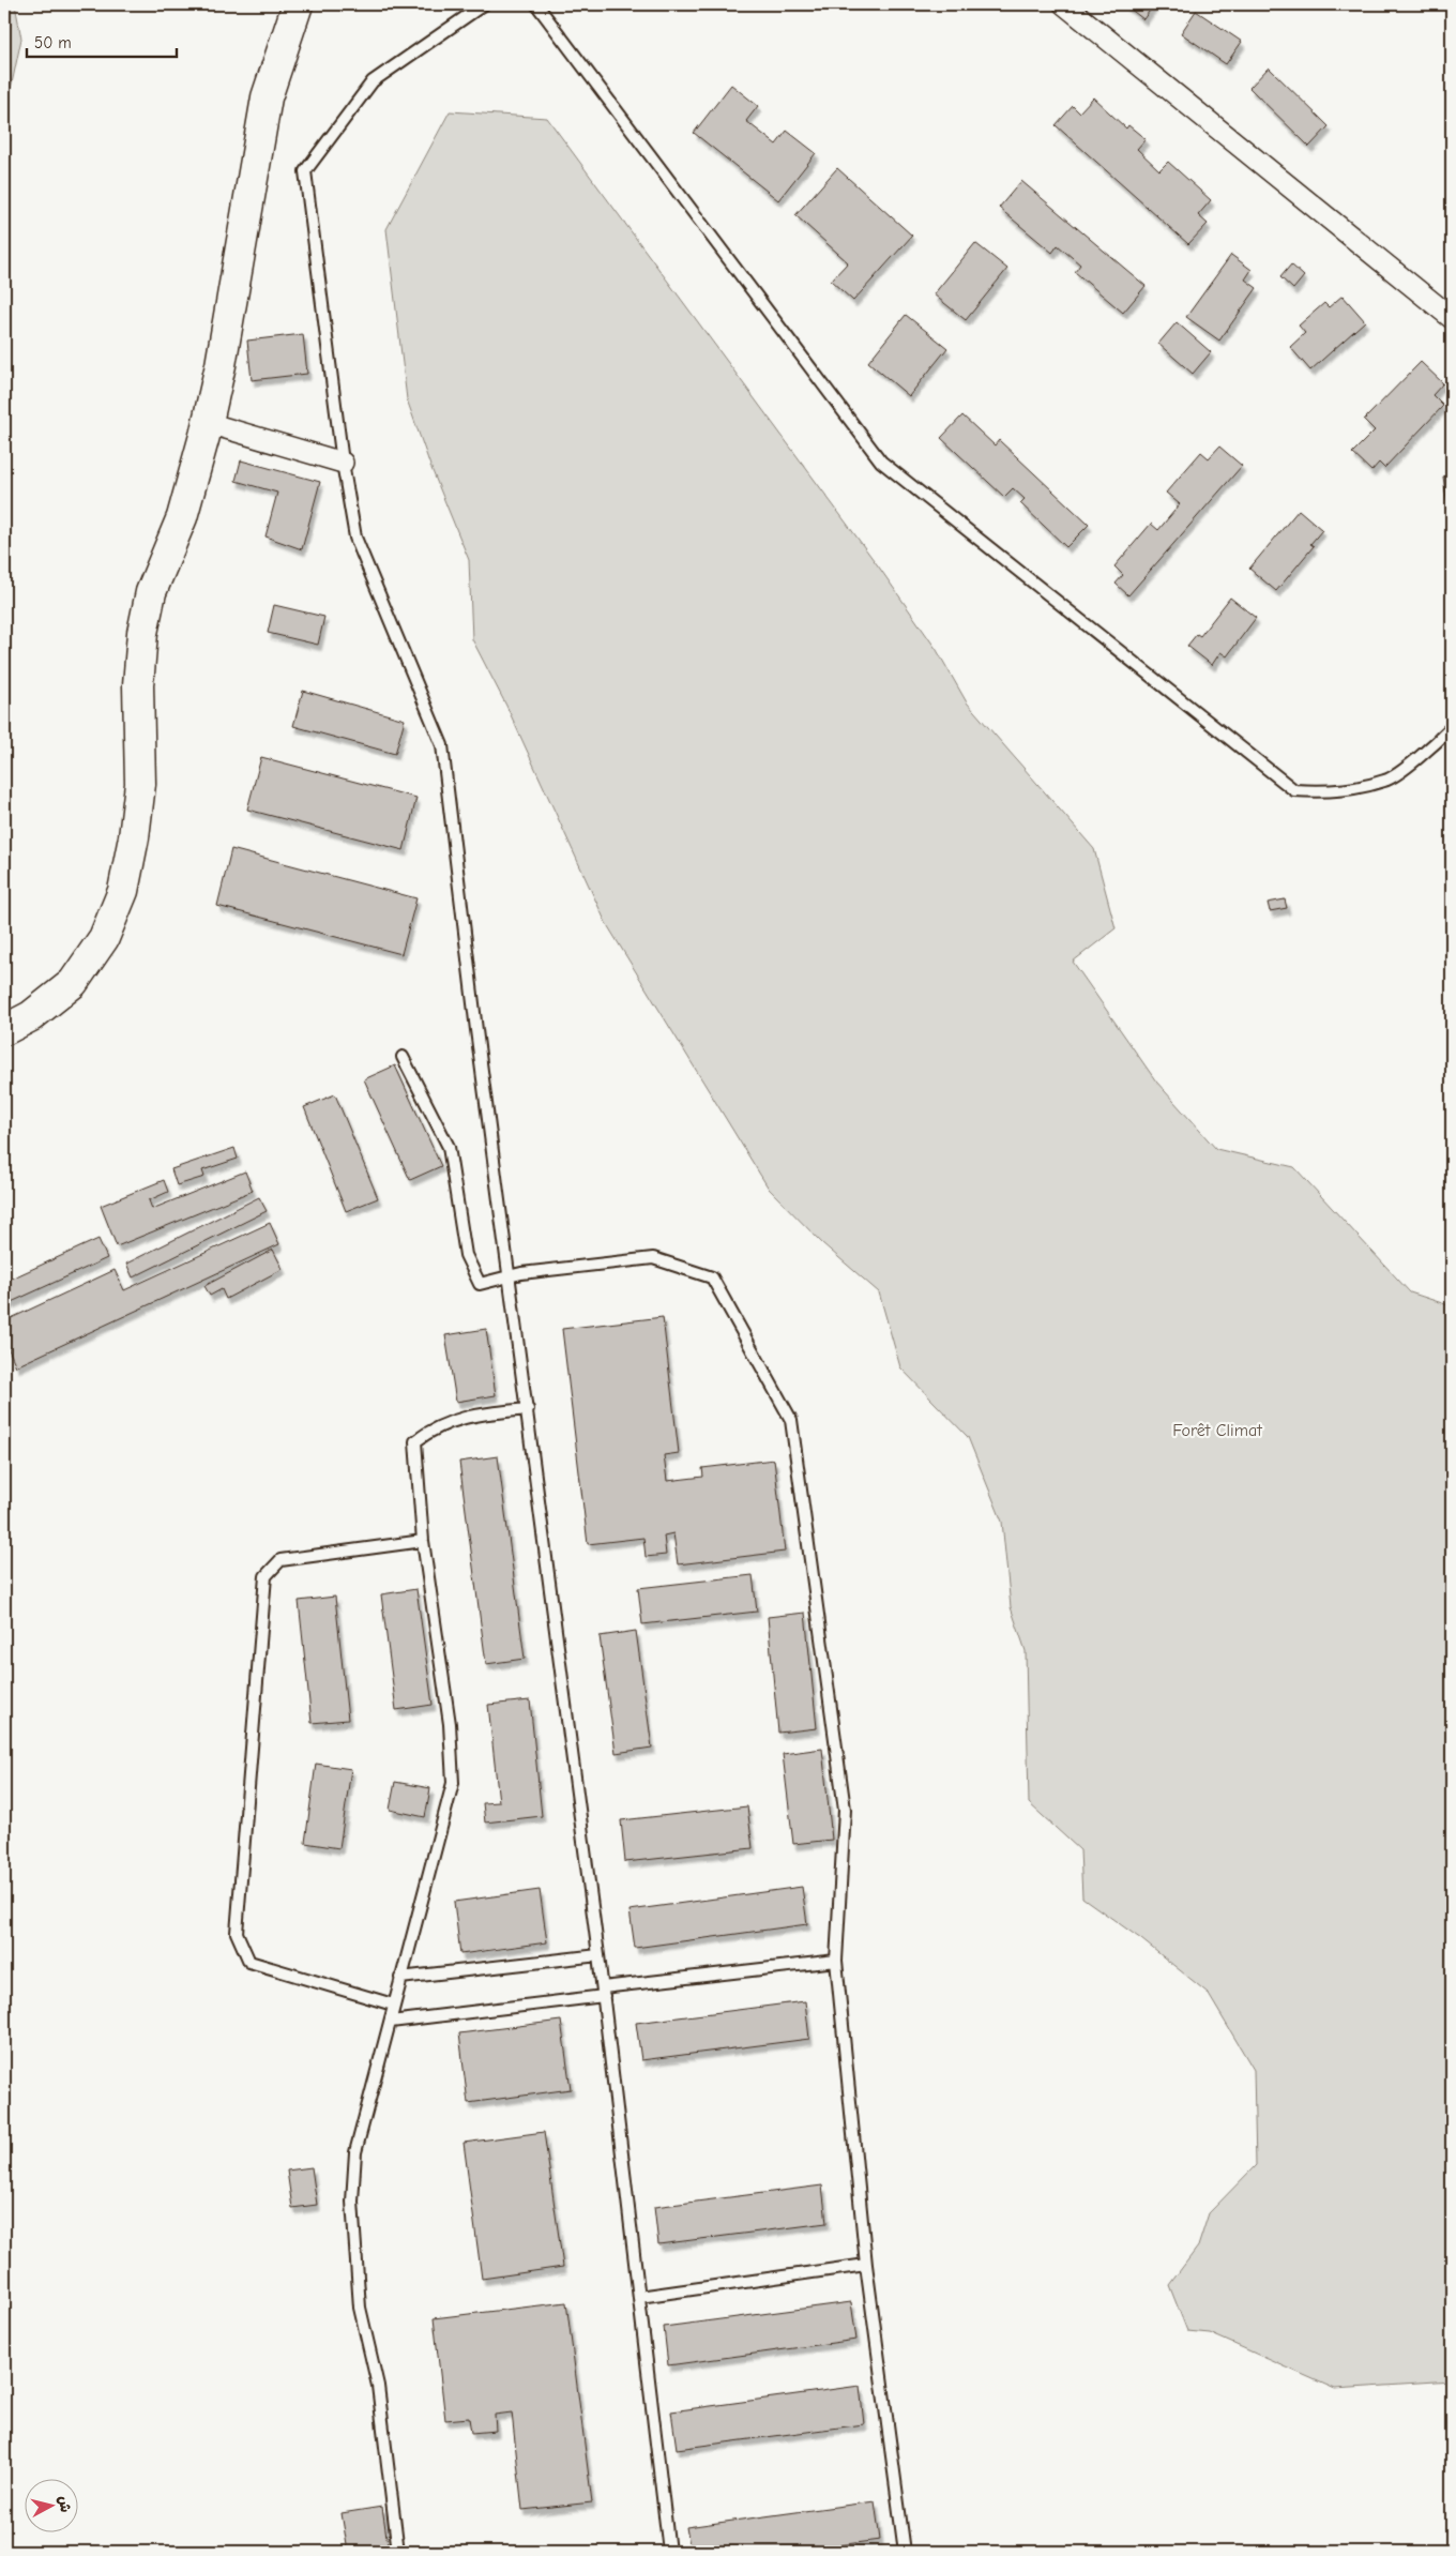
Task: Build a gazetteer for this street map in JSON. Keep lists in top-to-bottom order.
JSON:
{
  "parks": ["Forêt Climat"],
  "scale_bar": "50 m",
  "north": "right"
}
